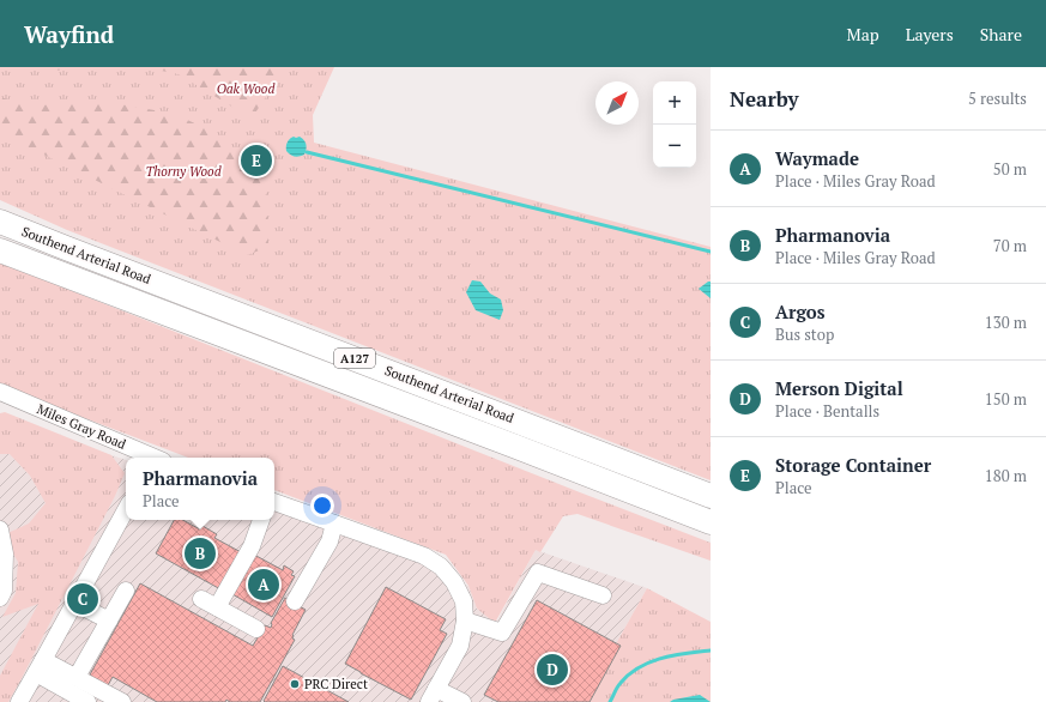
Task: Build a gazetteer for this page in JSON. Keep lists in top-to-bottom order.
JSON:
{
  "streets": {
    "highway": ["Southend Arterial Road", "A127"],
    "street": ["Miles Gray Road"]
  },
  "parks": ["Oak Wood", "Thorny Wood"],
  "places": ["PRC Direct"],
  "north": "top right",
  "page": {
    "header": "Wayfind",
    "nav": ["Map", "Layers", "Share"],
    "heading": ["Nearby", "5 results"],
    "map_buttons": ["+", "−"],
    "list": [
      {
        "mark": "A",
        "name": "Waymade",
        "note": "Place · Miles Gray Road",
        "value": "50 m"
      },
      {
        "mark": "B",
        "name": "Pharmanovia",
        "note": "Place · Miles Gray Road",
        "value": "70 m"
      },
      {
        "mark": "C",
        "name": "Argos",
        "note": "Bus stop",
        "value": "130 m"
      },
      {
        "mark": "D",
        "name": "Merson Digital",
        "note": "Place · Bentalls",
        "value": "150 m"
      },
      {
        "mark": "E",
        "name": "Storage Container",
        "note": "Place",
        "value": "180 m"
      }
    ],
    "pins": [
      "E",
      "B",
      "A",
      "C",
      "D"
    ],
    "popup": ["Pharmanovia", "Place"]
  }
}
